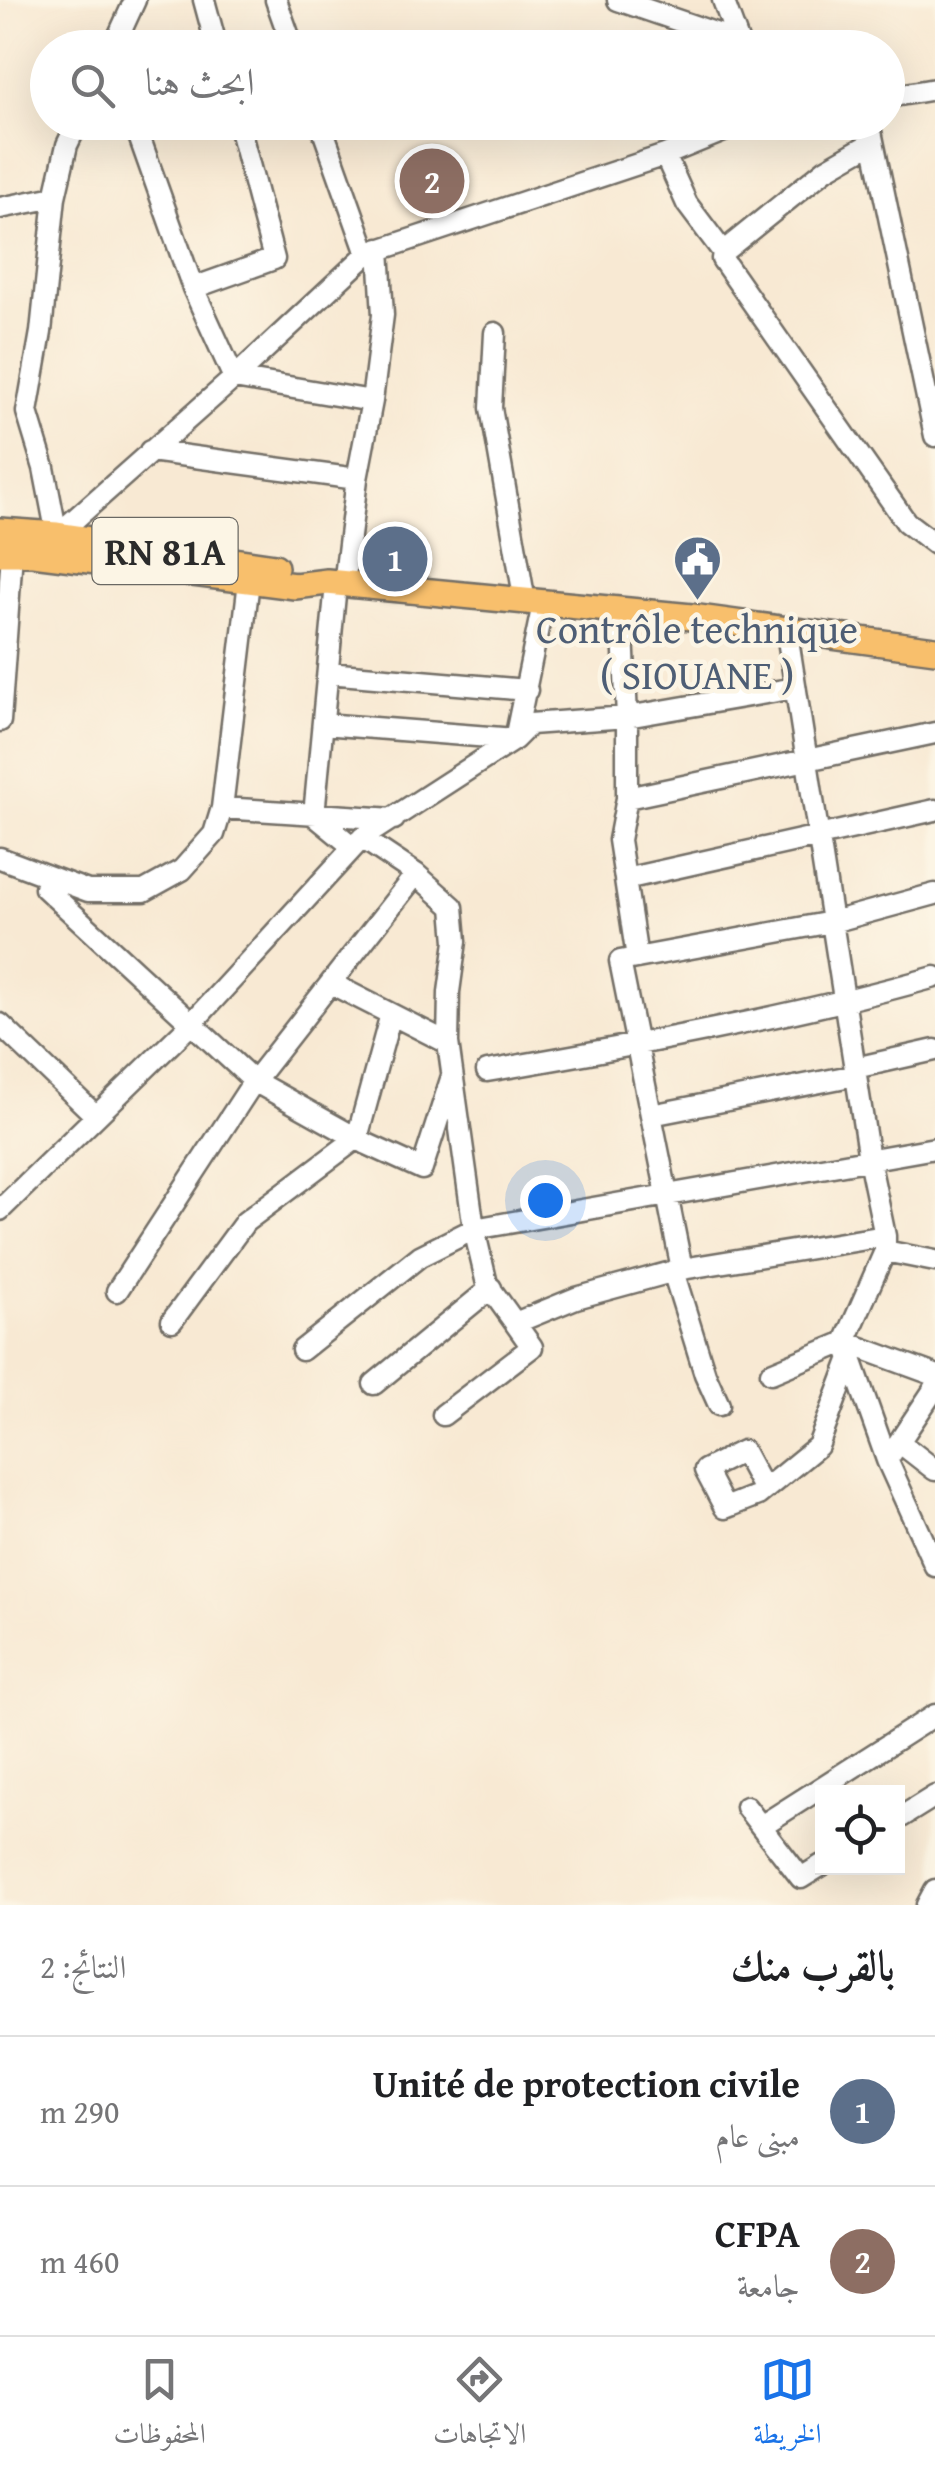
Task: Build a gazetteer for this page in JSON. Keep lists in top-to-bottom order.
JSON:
{
  "streets": {
    "main road": ["RN 81A"]
  },
  "places": {
    "public building": ["Contrôle technique ( SIOUANE )"]
  },
  "page": {
    "search": "ابحث هنا",
    "pins": ["2", "1"],
    "heading": ["بالقرب منك", "النتائج: 2"],
    "list": [
      {
        "mark": "1",
        "name": "Unité de protection civile",
        "note": "مبنى عام",
        "value": "290 m"
      },
      {
        "mark": "2",
        "name": "CFPA",
        "note": "جامعة",
        "value": "460 m"
      }
    ],
    "nav": ["الخريطة", "الاتجاهات", "المحفوظات"]
  }
}
